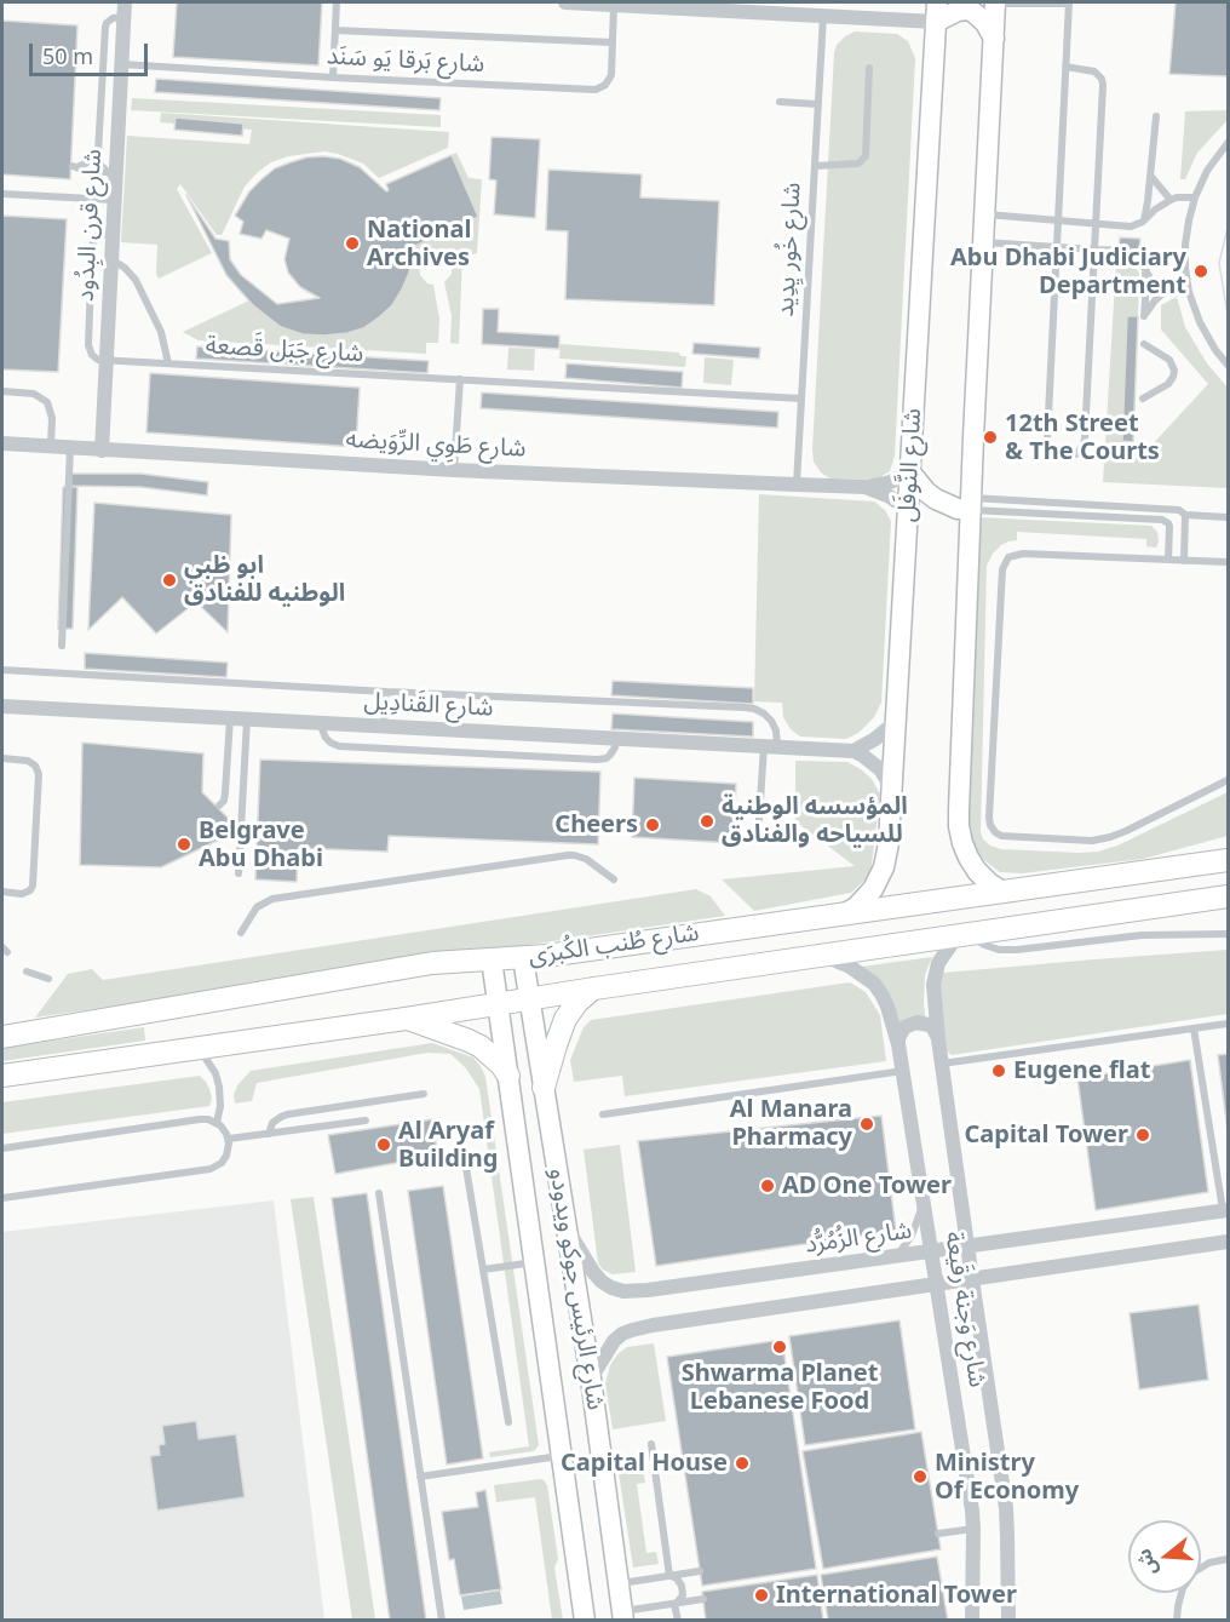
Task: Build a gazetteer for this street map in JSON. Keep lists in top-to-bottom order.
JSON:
{
  "streets": {
    "main road": ["شارع طُنب الكُبرَى"],
    "street": [
      "شارع قرن البِدُود",
      "شارع طَوِي الرِّوَيضه",
      "شارع النَّوفَل",
      "شارع القَنادِيل",
      "شارع الزُمُرُّد",
      "شارع الرئيس جوكو ويدودو",
      "شارع وَجنة رقَيعة"
    ],
    "lane": ["شارع بَرقا يَو سَنَد", "شارع خُور يِدِيد", "شارع جَبَل قَصعة"]
  },
  "crossings": [
    ["شارع بَرقا يَو سَنَد", "شارع قرن البِدُود"],
    ["شارع قرن البِدُود", "شارع جَبَل قَصعة"],
    ["شارع قرن البِدُود", "شارع طَوِي الرِّوَيضه"],
    ["شارع خُور يِدِيد", "شارع جَبَل قَصعة"],
    ["شارع خُور يِدِيد", "شارع طَوِي الرِّوَيضه"],
    ["شارع طَوِي الرِّوَيضه", "شارع النَّوفَل"],
    ["شارع النَّوفَل", "شارع طُنب الكُبرَى"],
    ["شارع طُنب الكُبرَى", "شارع الرئيس جوكو ويدودو"],
    ["شارع طُنب الكُبرَى", "شارع وَجنة رقَيعة"],
    ["شارع الزُمُرُّد", "شارع الرئيس جوكو ويدودو"],
    ["شارع الزُمُرُّد", "شارع وَجنة رقَيعة"]
  ],
  "places": [
    "National Archives",
    "Abu Dhabi Judiciary Department",
    "12th Street & The Courts",
    "ابو ظبي الوطنيه للفنادق",
    "المؤسسه الوطنية للسياحه والفنادق",
    "Cheers",
    "Belgrave Abu Dhabi",
    "Eugene flat",
    "Al Manara Pharmacy",
    "Capital Tower",
    "Al Aryaf Building",
    "AD One Tower",
    "Shwarma Planet Lebanese Food",
    "Capital House",
    "Ministry Of Economy",
    "International Tower"
  ],
  "scale_bar": "50 m",
  "north": "left"
}
